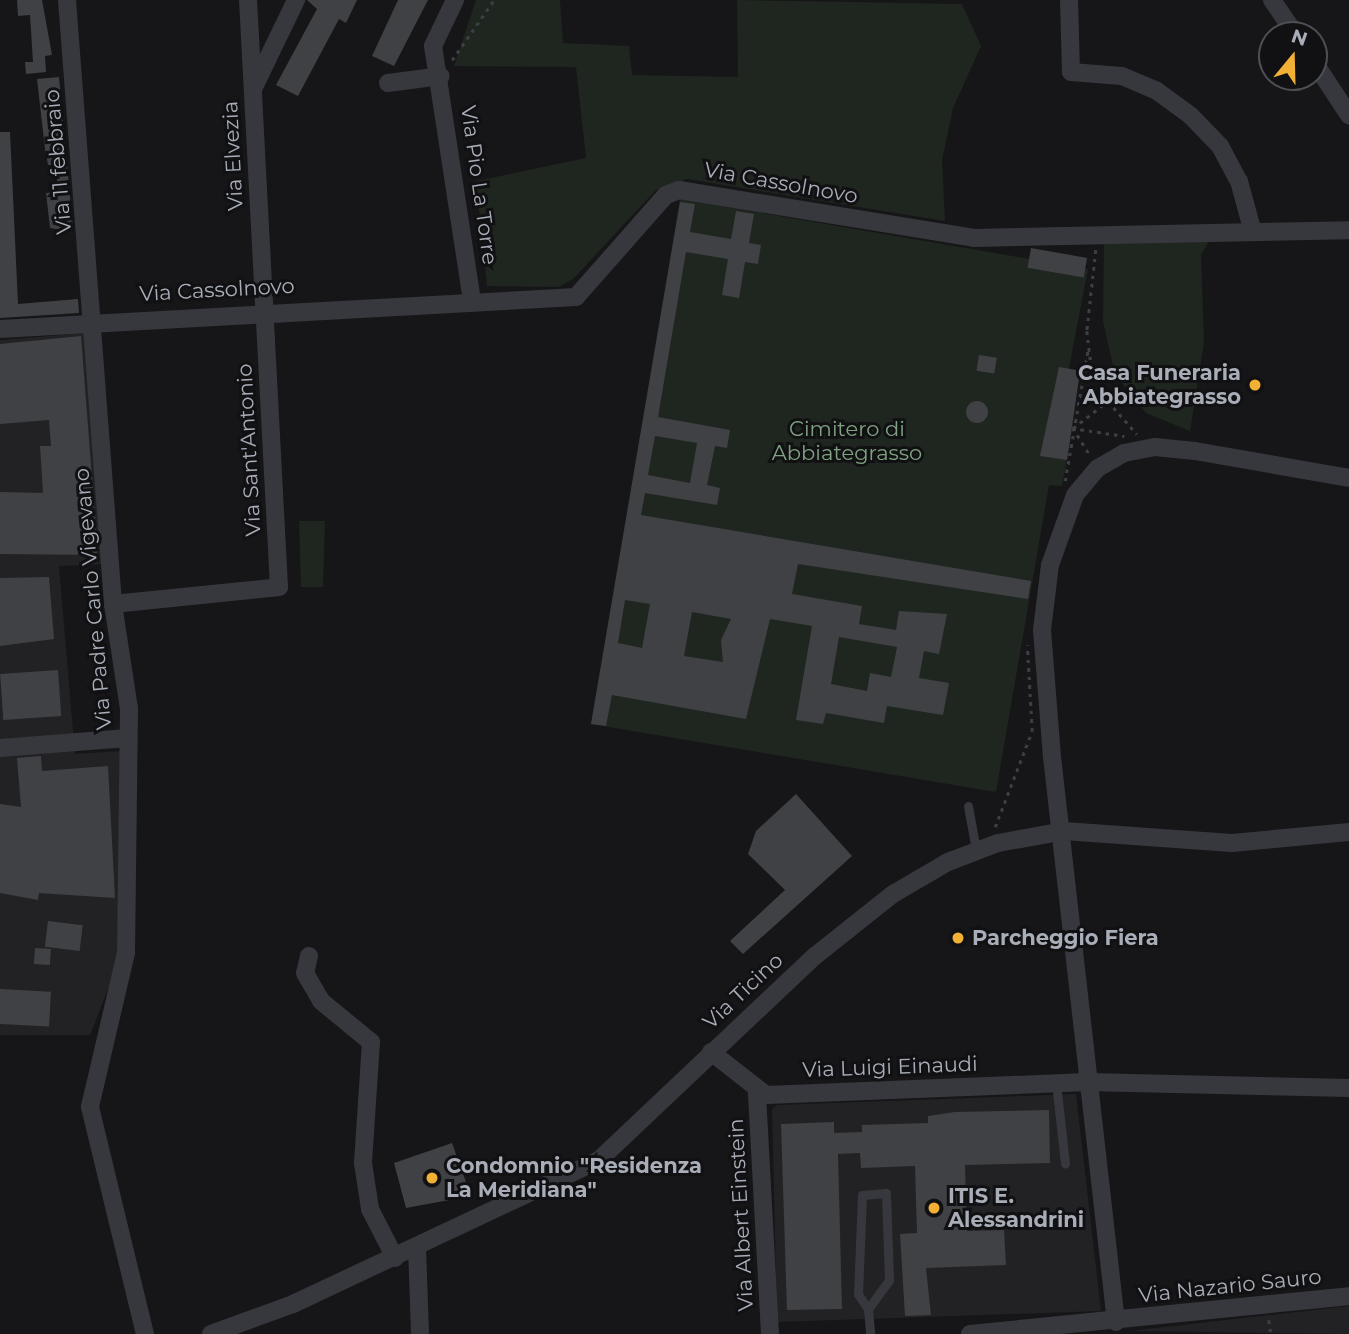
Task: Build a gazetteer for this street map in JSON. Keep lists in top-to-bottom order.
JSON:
{
  "streets": {
    "street": [
      "Via Elvezia",
      "Via 11 febbraio",
      "Via Cassolnovo",
      "Via Pio La Torre",
      "Via Sant'Antonio",
      "Via Padre Carlo Vigevano",
      "Via Ticino",
      "Via Luigi Einaudi",
      "Via Albert Einstein",
      "Via Nazario Sauro"
    ]
  },
  "crossings": [
    ["Via Elvezia", "Via Cassolnovo"],
    ["Via Elvezia", "Via Sant'Antonio"],
    ["Via 11 febbraio", "Via Cassolnovo"],
    ["Via 11 febbraio", "Via Padre Carlo Vigevano"],
    ["Via Cassolnovo", "Via Pio La Torre"],
    ["Via Cassolnovo", "Via Sant'Antonio"],
    ["Via Cassolnovo", "Via Padre Carlo Vigevano"],
    ["Via Sant'Antonio", "Via Padre Carlo Vigevano"],
    ["Via Luigi Einaudi", "Via Albert Einstein"]
  ],
  "parks": ["Cimitero di Abbiategrasso"],
  "places": [
    "Casa Funeraria Abbiategrasso",
    "Parcheggio Fiera",
    "Condomnio \"Residenza La Meridiana\"",
    "ITIS E. Alessandrini"
  ],
  "north": "top"
}
